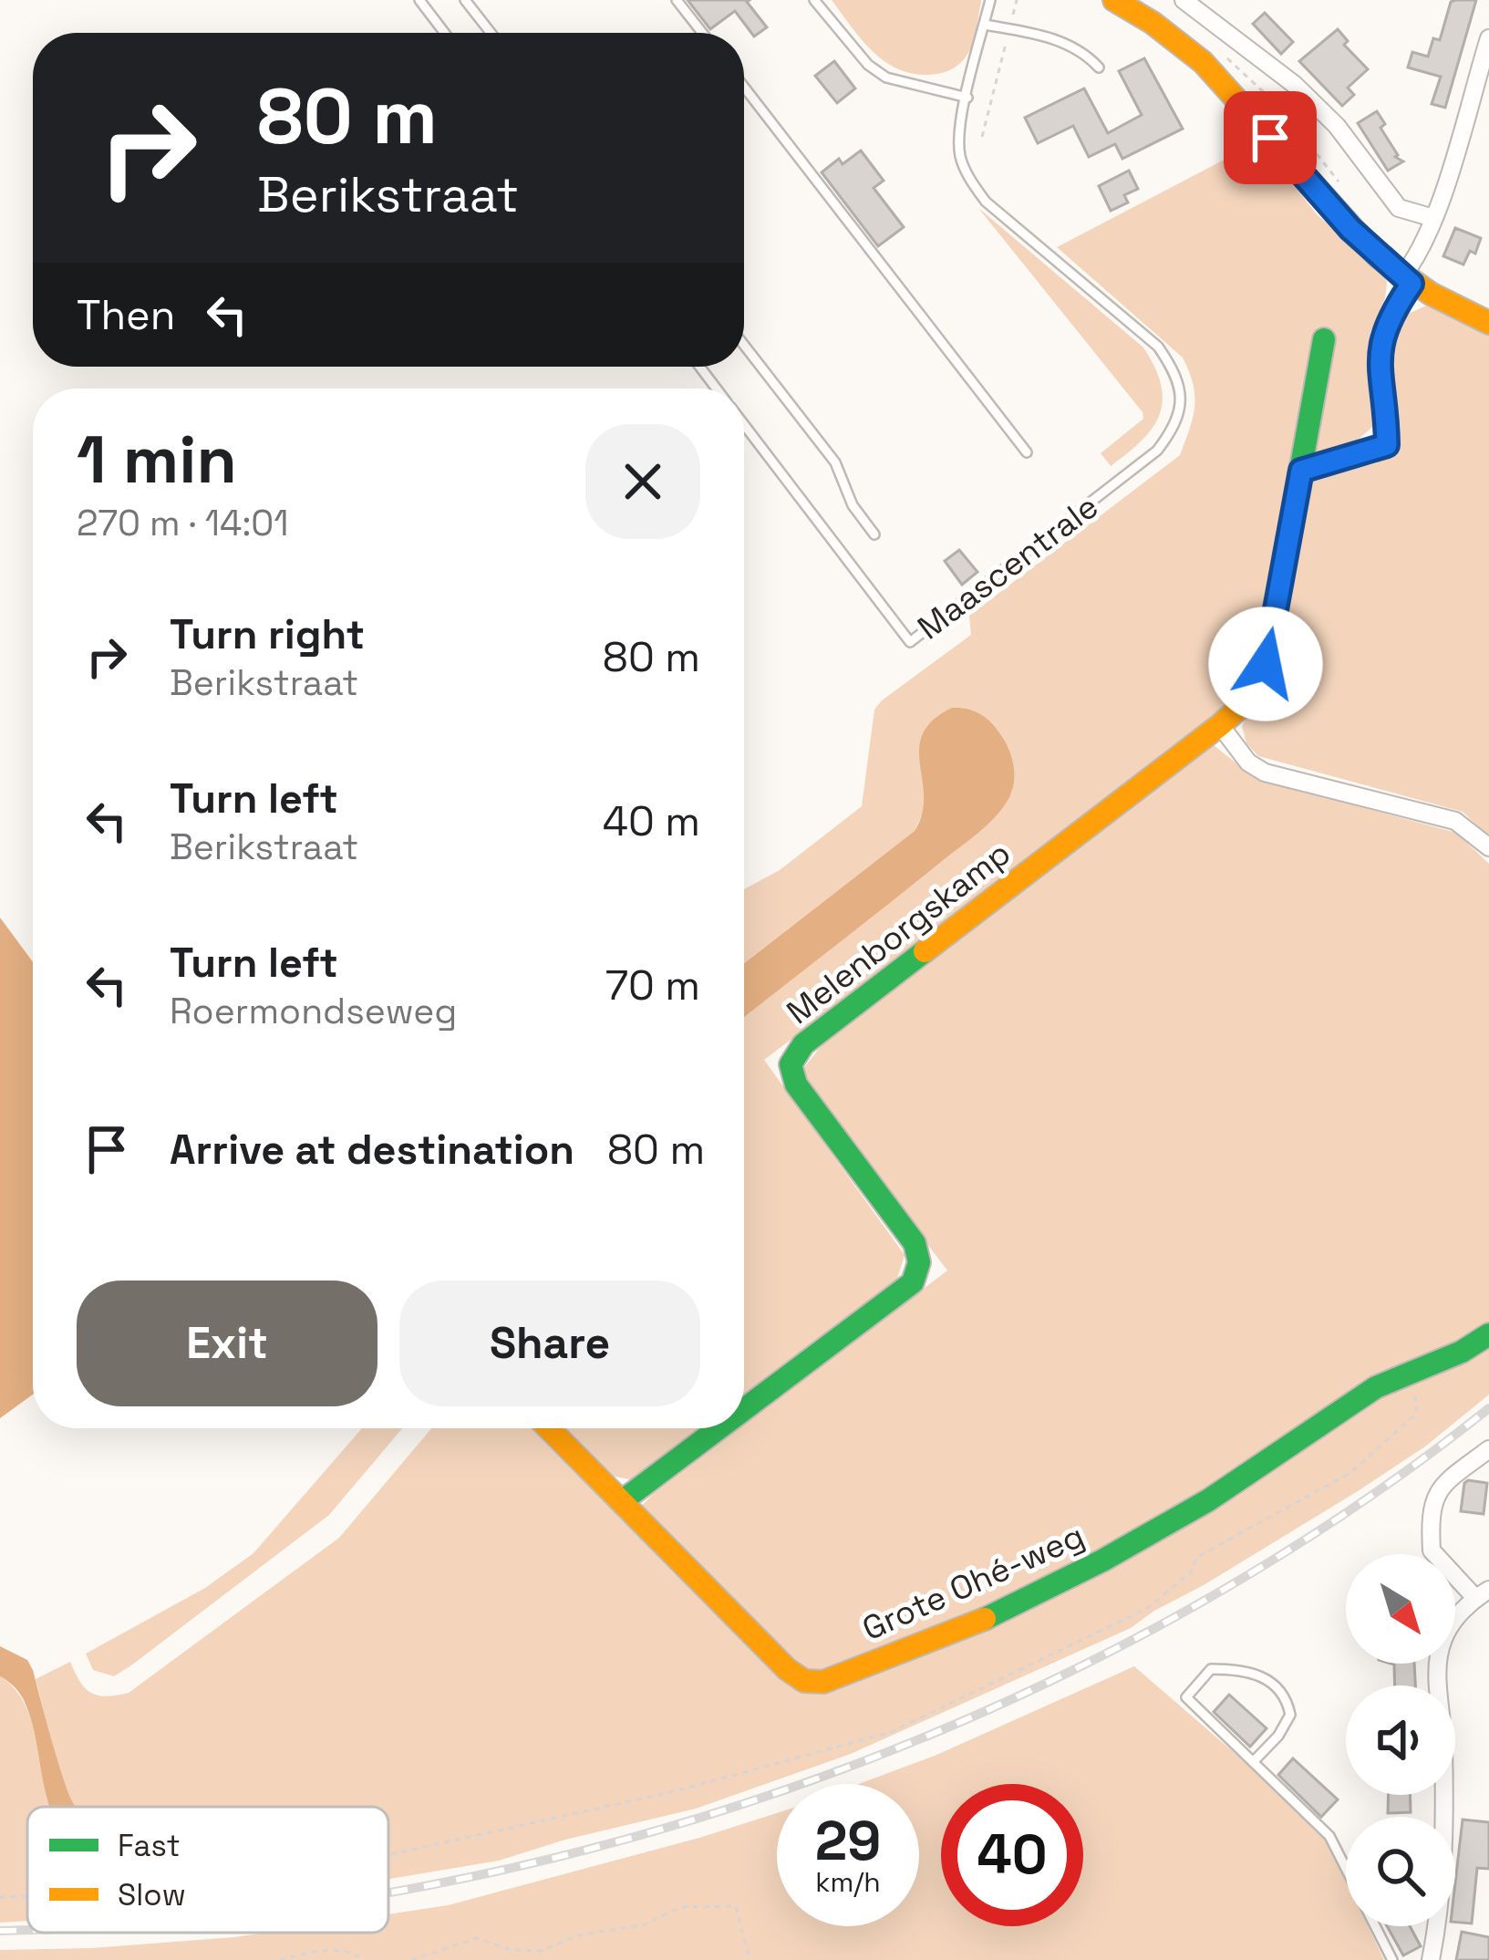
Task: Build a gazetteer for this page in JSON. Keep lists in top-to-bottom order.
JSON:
{
  "streets": {
    "street": ["Melenborgskamp", "Grote Ohé-weg"],
    "lane": ["Maascentrale"]
  },
  "crossings": [
    ["Melenborgskamp", "Grote Ohé-weg"]
  ],
  "legend": ["Fast", "Slow"],
  "north": "bottom right",
  "page": {
    "turn": ["80 m", "Berikstraat"],
    "then": "Then",
    "heading": ["1 min", "270 m · 14:01"],
    "list": [
      {
        "name": "Turn right",
        "note": "Berikstraat",
        "value": "80 m"
      },
      {
        "name": "Turn left",
        "note": "Berikstraat",
        "value": "40 m"
      },
      {
        "name": "Turn left",
        "note": "Roermondseweg",
        "value": "70 m"
      },
      {
        "name": "Arrive at destination",
        "value": "80 m"
      }
    ],
    "buttons": ["Exit", "Share"],
    "speed": "29 km/h",
    "limit": "40"
  }
}
